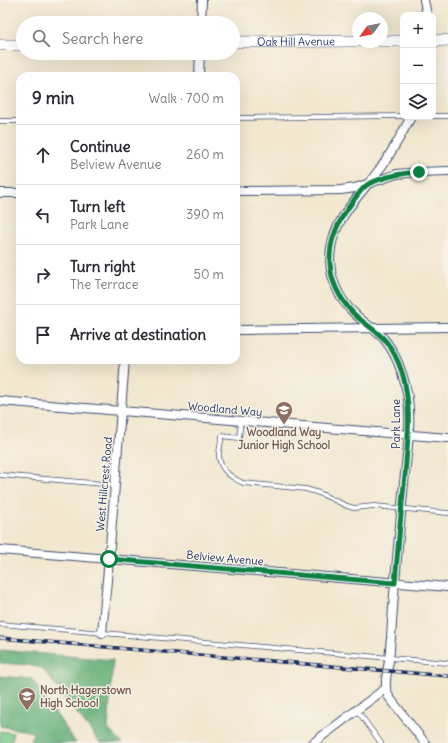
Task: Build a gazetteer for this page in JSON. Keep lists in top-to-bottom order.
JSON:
{
  "streets": {
    "street": [
      "Oak Hill Avenue",
      "Woodland Way",
      "Park Lane",
      "West Hillcrest Road",
      "Belview Avenue"
    ]
  },
  "crossings": [
    ["Woodland Way", "Park Lane"],
    ["Woodland Way", "West Hillcrest Road"],
    ["Park Lane", "Belview Avenue"],
    ["West Hillcrest Road", "Belview Avenue"]
  ],
  "places": {
    "school or university": ["Woodland Way Junior High School", "North Hagerstown High School"]
  },
  "north": "bottom left",
  "page": {
    "map_buttons": ["+", "−"],
    "search": "Search here",
    "heading": ["9 min", "Walk · 700 m"],
    "list": [
      ["Continue", "Belview Avenue", "260 m"],
      ["Turn left", "Park Lane", "390 m"],
      ["Turn right", "The Terrace", "50 m"],
      "Arrive at destination"
    ]
  }
}
